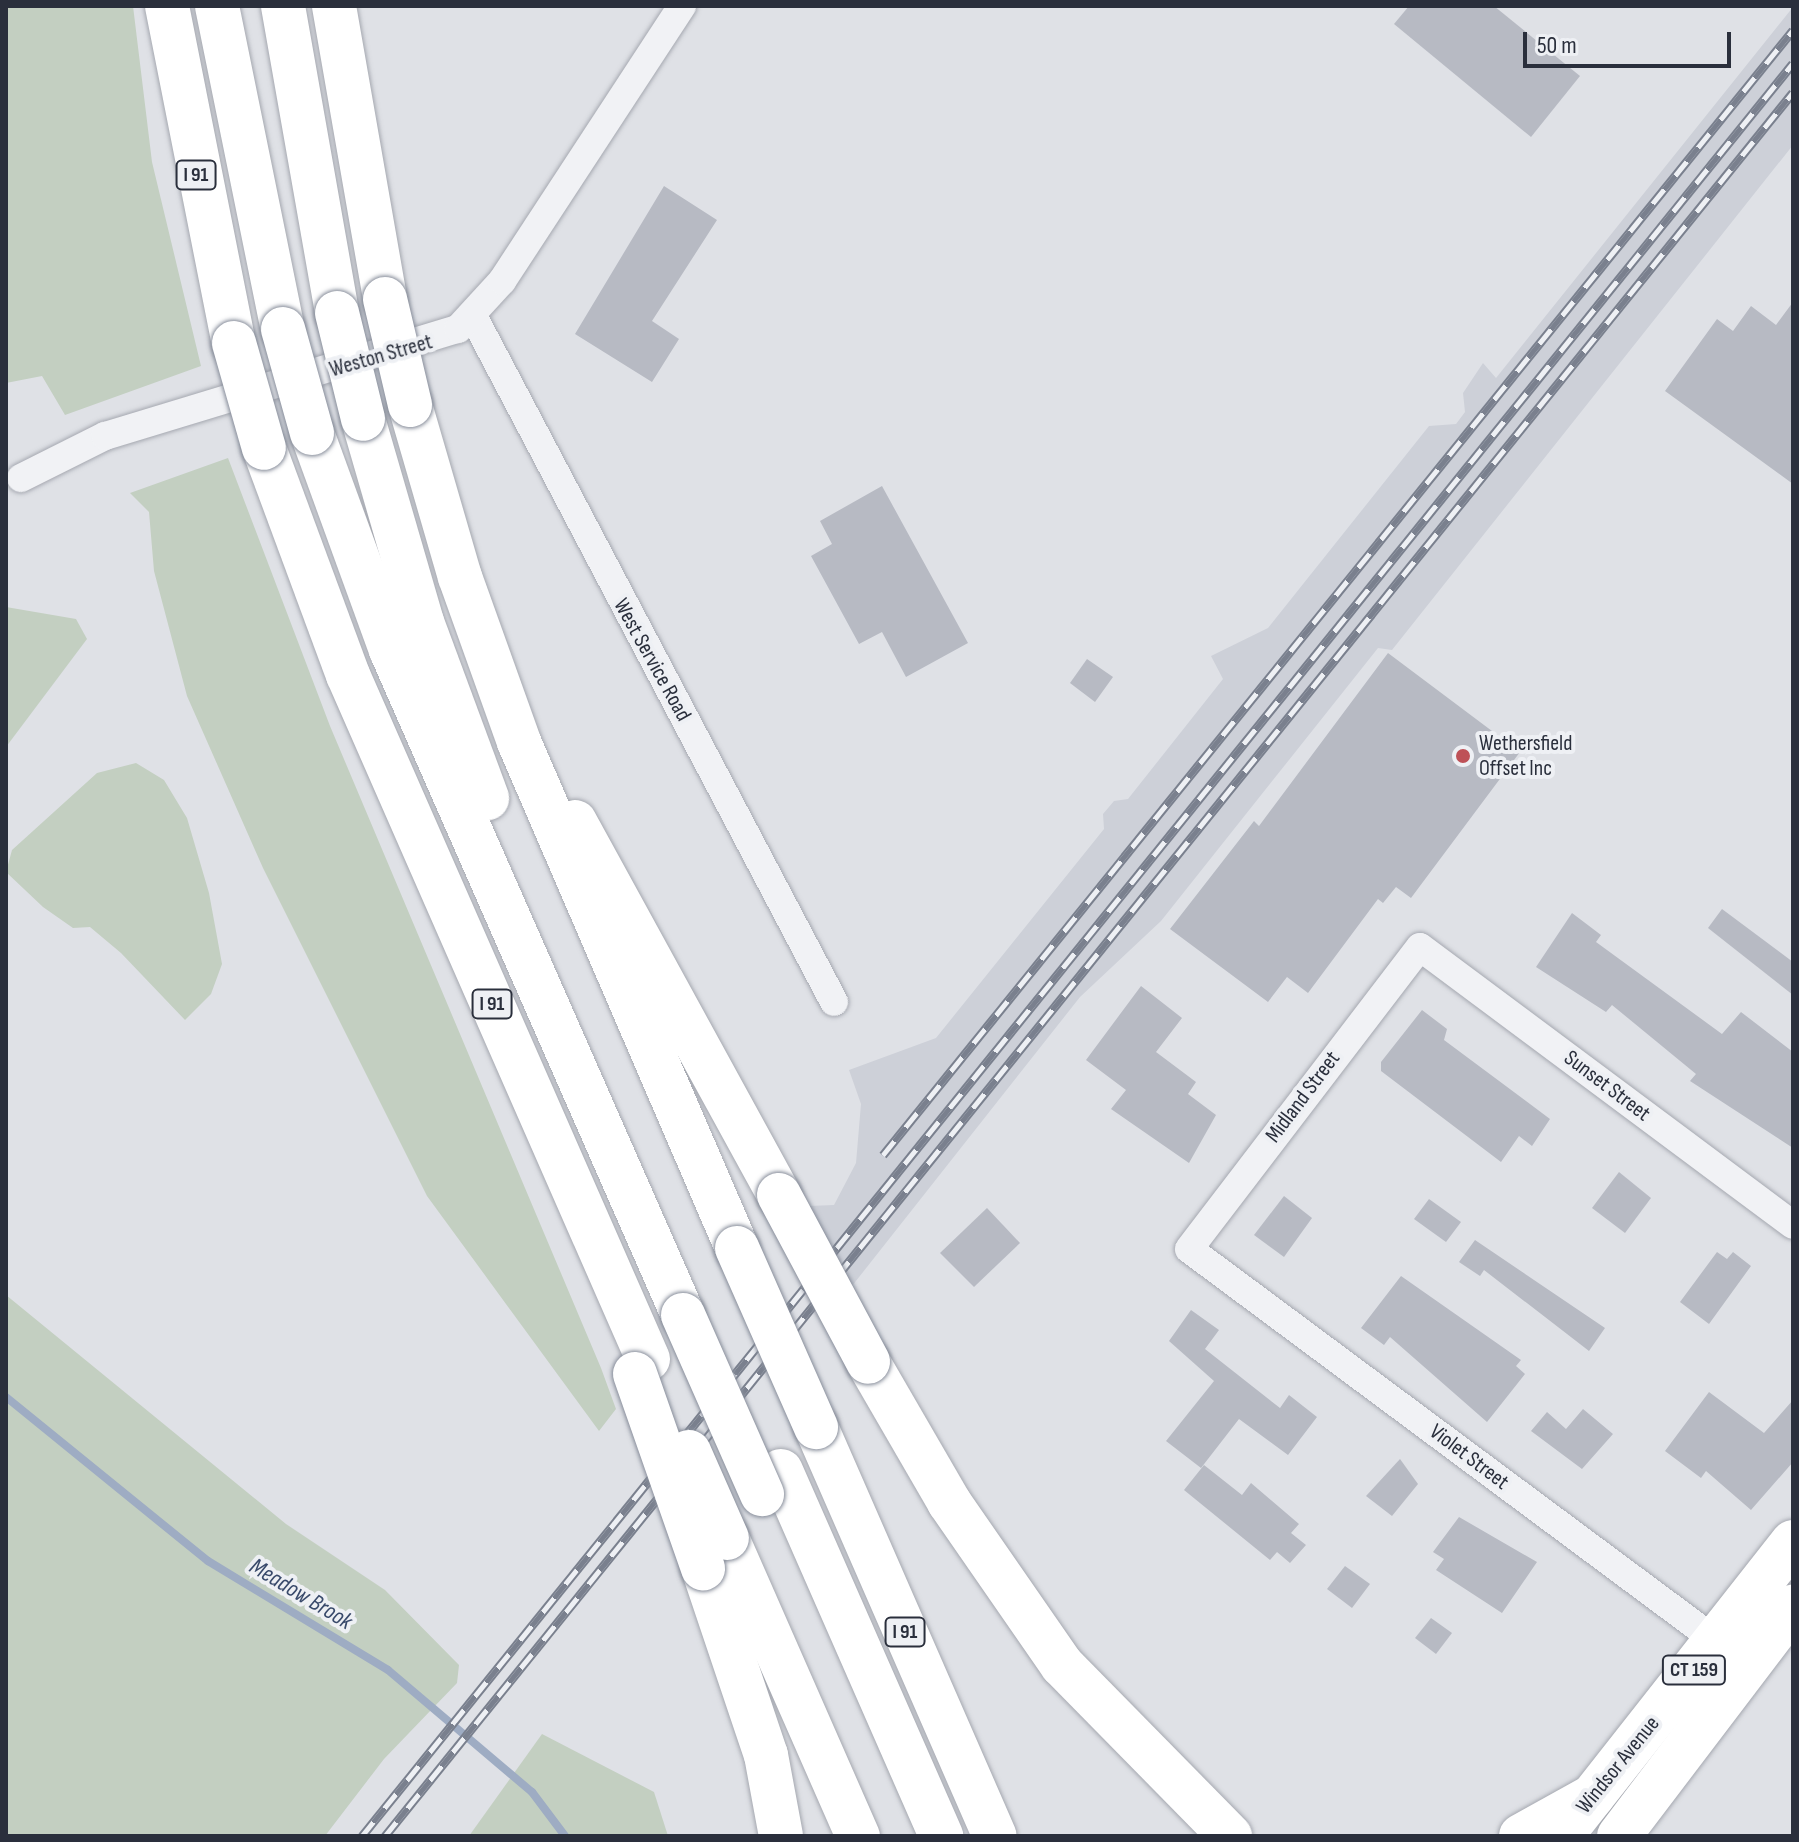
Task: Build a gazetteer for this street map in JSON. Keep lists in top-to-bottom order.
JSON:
{
  "streets": {
    "main road": ["I 91", "CT 159", "Windsor Avenue"],
    "street": [
      "Weston Street",
      "West Service Road",
      "Sunset Street",
      "Midland Street",
      "Violet Street"
    ]
  },
  "crossings": [
    ["Weston Street", "West Service Road"],
    ["Sunset Street", "Midland Street"],
    ["Midland Street", "Violet Street"],
    ["Violet Street", "Windsor Avenue"]
  ],
  "water": ["Meadow Brook"],
  "places": ["Wethersfield Offset Inc"],
  "scale_bar": "50 m"
}
